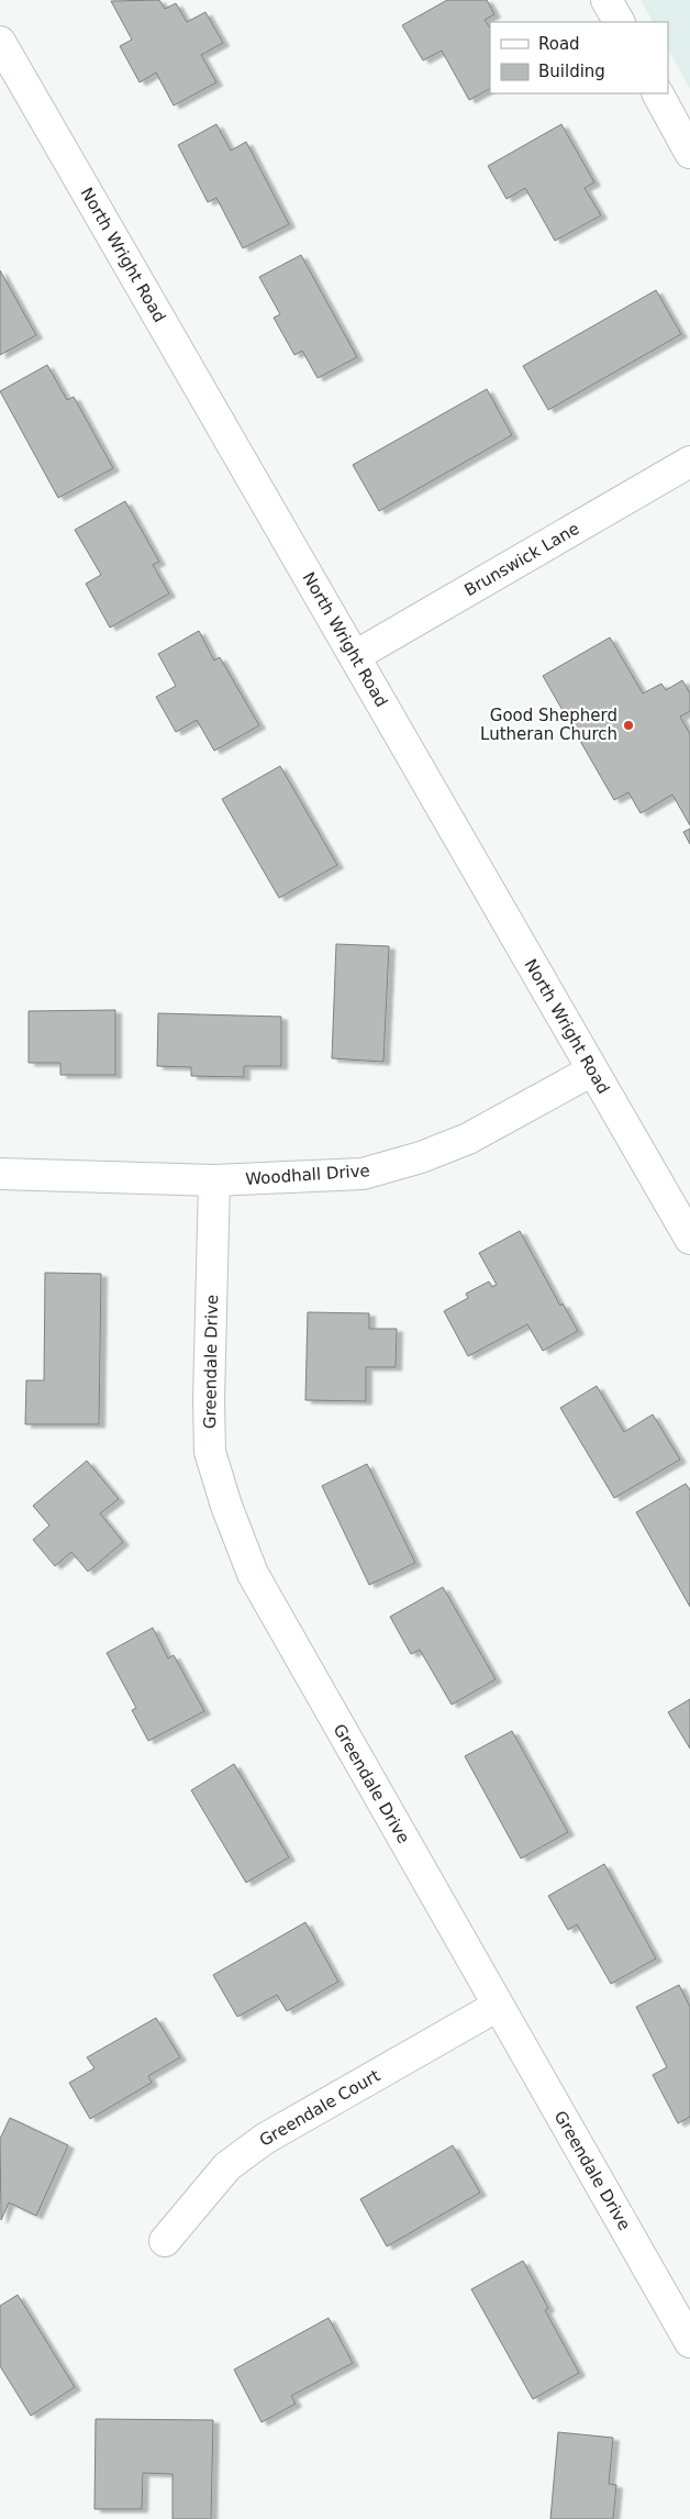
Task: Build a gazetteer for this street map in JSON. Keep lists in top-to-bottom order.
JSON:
{
  "streets": {
    "street": [
      "North Wright Road",
      "Brunswick Lane",
      "Woodhall Drive",
      "Greendale Drive",
      "Greendale Court"
    ]
  },
  "crossings": [
    ["North Wright Road", "Brunswick Lane"],
    ["North Wright Road", "Woodhall Drive"],
    ["Woodhall Drive", "Greendale Drive"],
    ["Greendale Drive", "Greendale Court"]
  ],
  "places": ["Good Shepherd Lutheran Church"],
  "legend": ["Road", "Building"]
}
